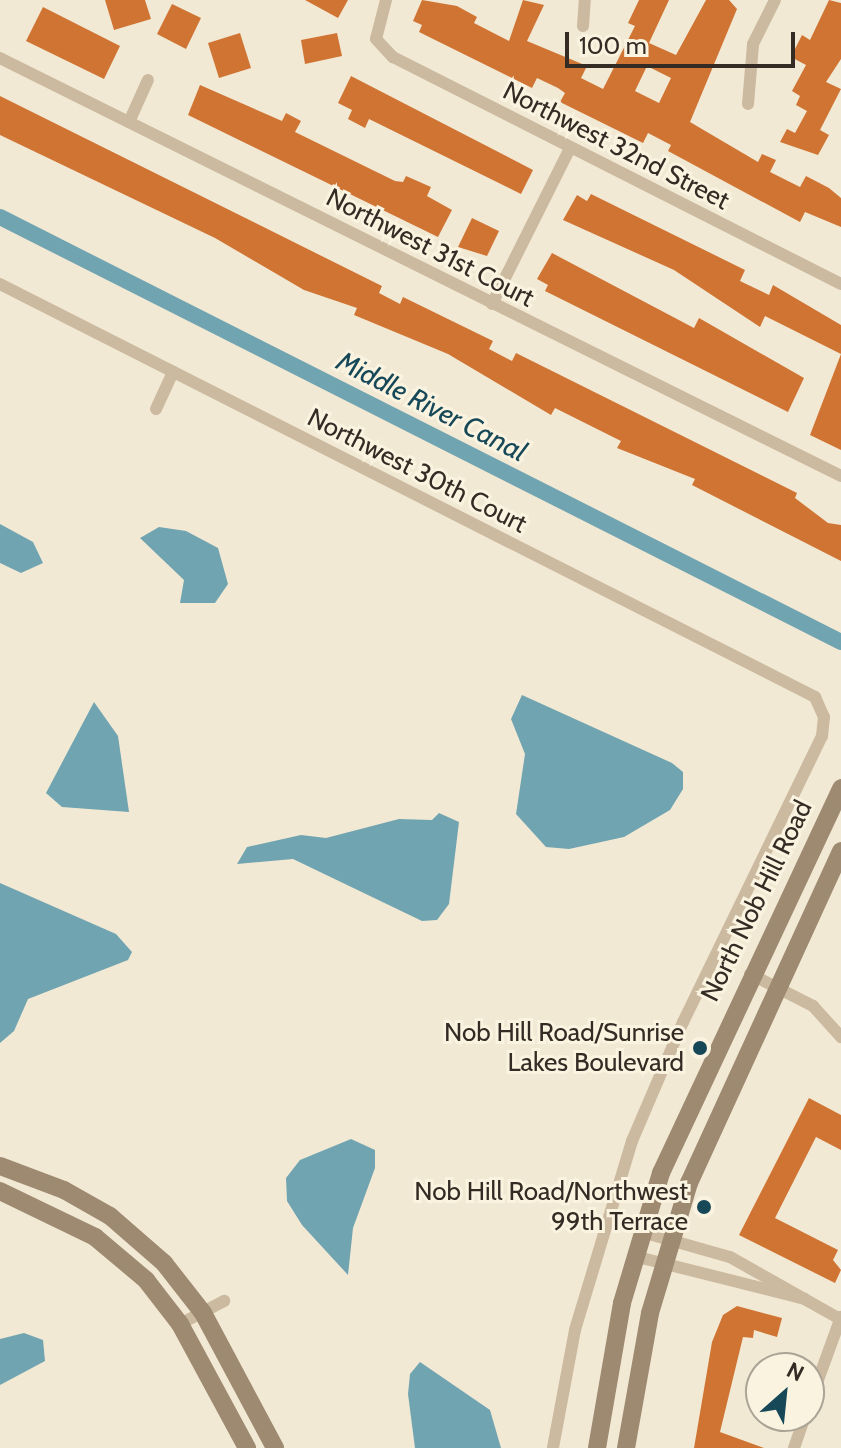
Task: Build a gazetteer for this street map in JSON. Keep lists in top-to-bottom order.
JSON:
{
  "streets": {
    "main road": ["North Nob Hill Road"],
    "street": ["Northwest 32nd Street", "Northwest 31st Court", "Northwest 30th Court"]
  },
  "water": ["Middle River Canal"],
  "places": ["Nob Hill Road/Sunrise Lakes Boulevard", "Nob Hill Road/Northwest 99th Terrace"],
  "scale_bar": "100 m",
  "north": "top right"
}
